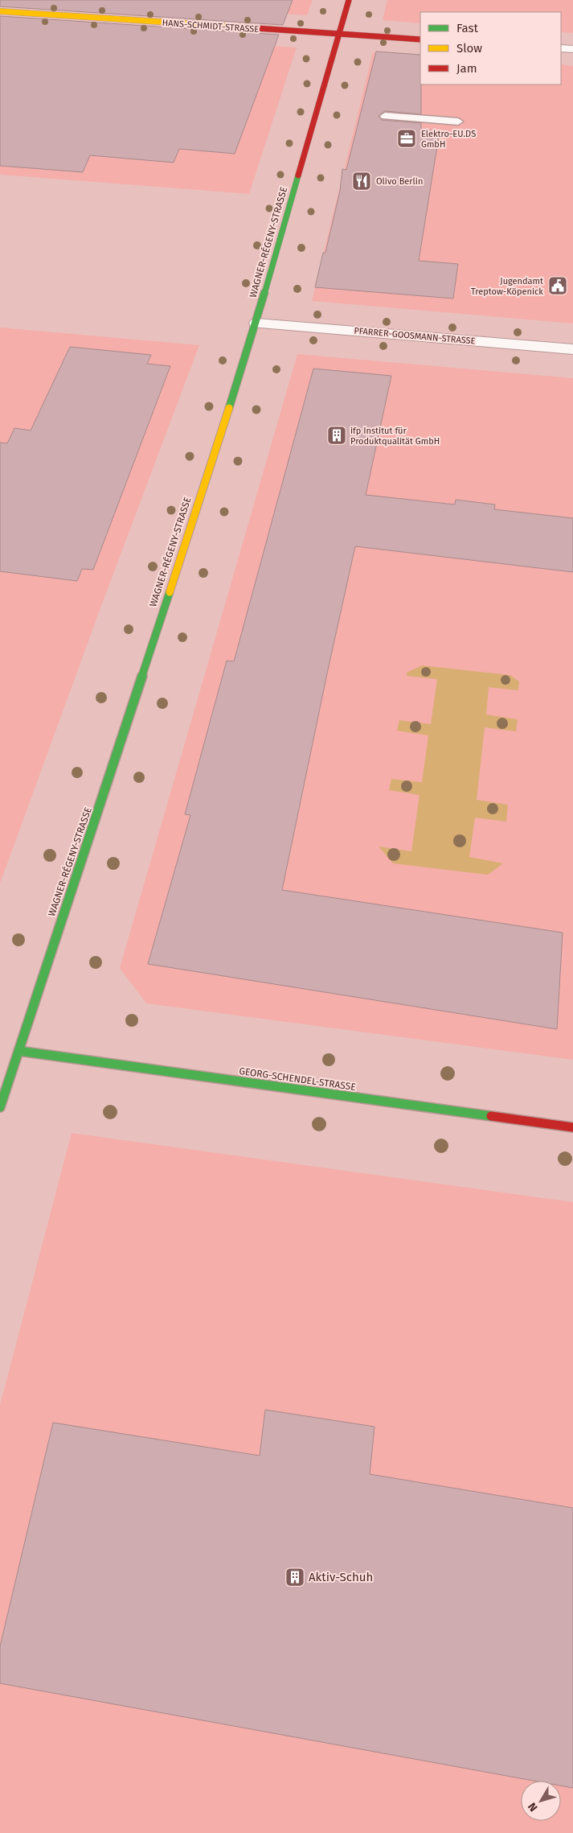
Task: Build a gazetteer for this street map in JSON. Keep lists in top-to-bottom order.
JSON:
{
  "streets": {
    "street": [
      "HANS-SCHMIDT-STRASSE",
      "WAGNER-RÉGENY-STRASSE",
      "PFARRER-GOOSMANN-STRASSE",
      "GEORG-SCHENDEL-STRASSE"
    ]
  },
  "crossings": [
    ["HANS-SCHMIDT-STRASSE", "WAGNER-RÉGENY-STRASSE"],
    ["WAGNER-RÉGENY-STRASSE", "PFARRER-GOOSMANN-STRASSE"],
    ["WAGNER-RÉGENY-STRASSE", "GEORG-SCHENDEL-STRASSE"]
  ],
  "places": {
    "office": ["Elektro-EU.DS GmbH"],
    "restaurant": ["Olivo Berlin"],
    "public building": ["Jugendamt Treptow-Köpenick"],
    "building": ["ifp Institut für Produktqualität GmbH", "Aktiv-Schuh"]
  },
  "legend": ["Fast", "Slow", "Jam"],
  "north": "bottom left"
}
